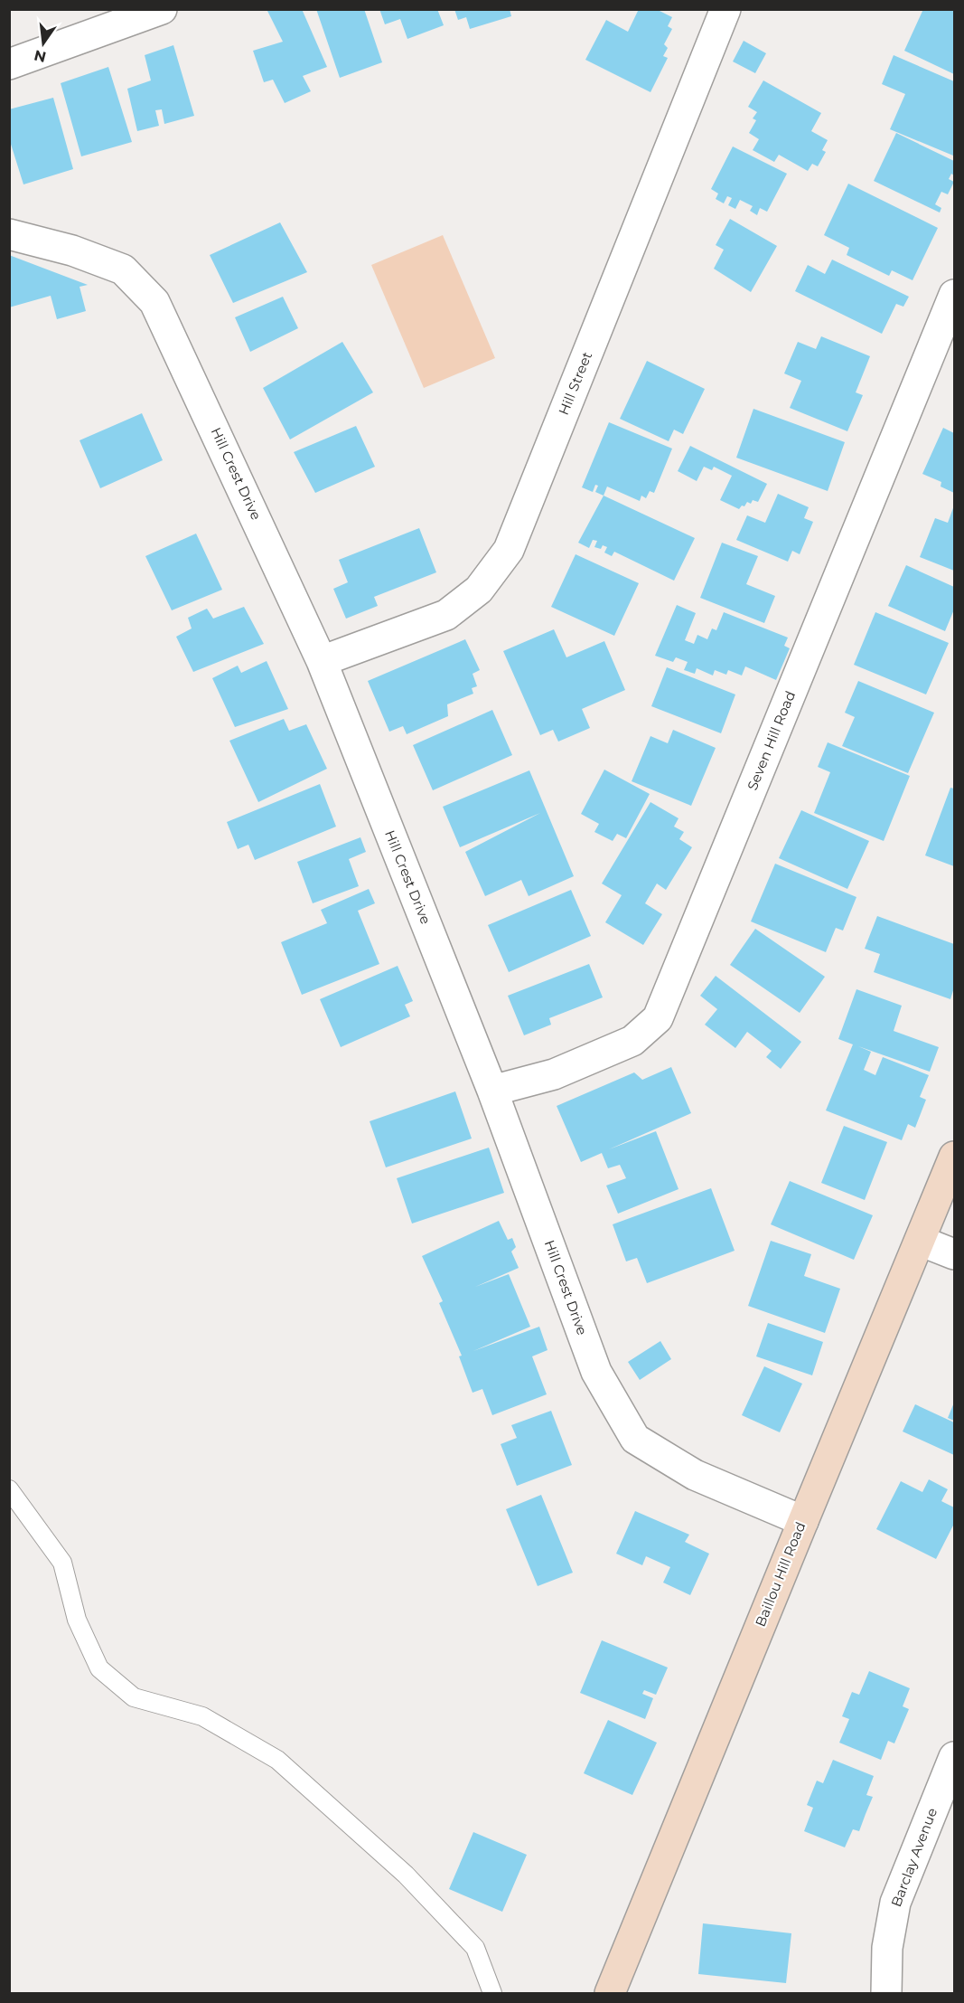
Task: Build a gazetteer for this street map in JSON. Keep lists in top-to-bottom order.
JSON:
{
  "streets": {
    "main road": ["Baillou Hill Road"],
    "street": [
      "Hill Street",
      "Hill Crest Drive",
      "Seven Hill Road",
      "Barclay Avenue"
    ]
  },
  "crossings": [
    ["Hill Street", "Hill Crest Drive"],
    ["Hill Crest Drive", "Seven Hill Road"],
    ["Hill Crest Drive", "Baillou Hill Road"]
  ],
  "north": "bottom"
}
